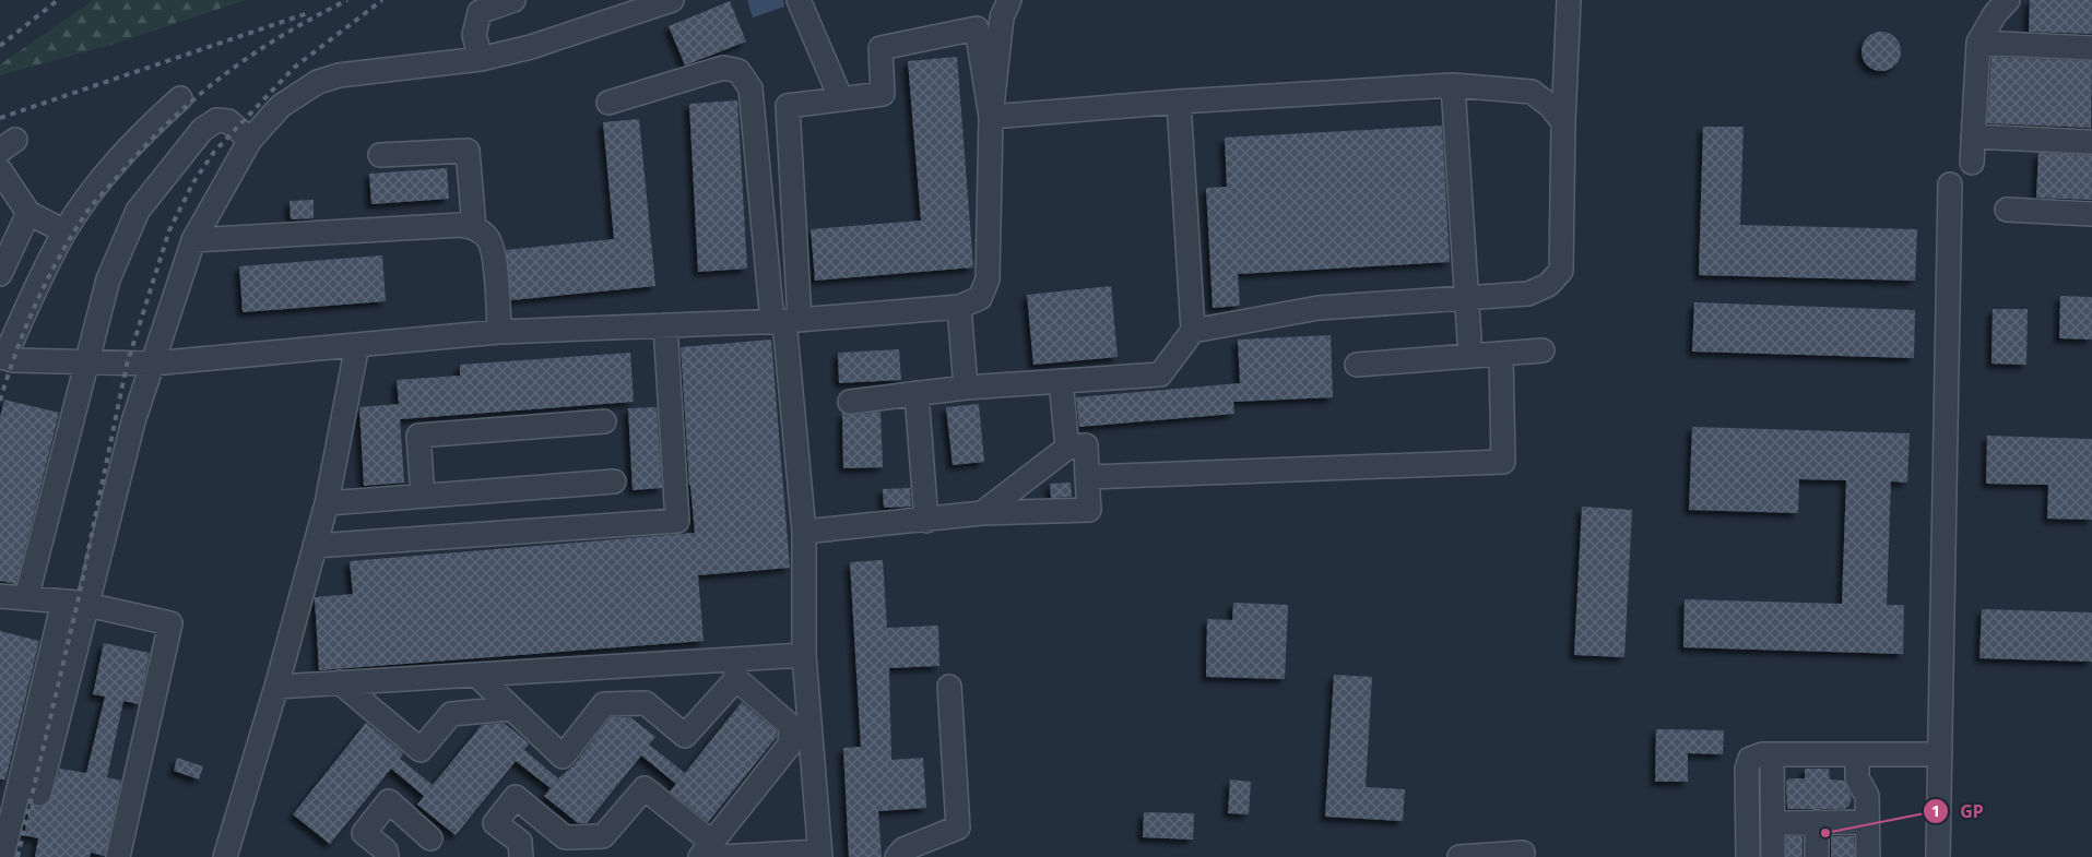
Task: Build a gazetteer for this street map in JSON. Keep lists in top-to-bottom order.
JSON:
{
  "places": ["GP"]
}
